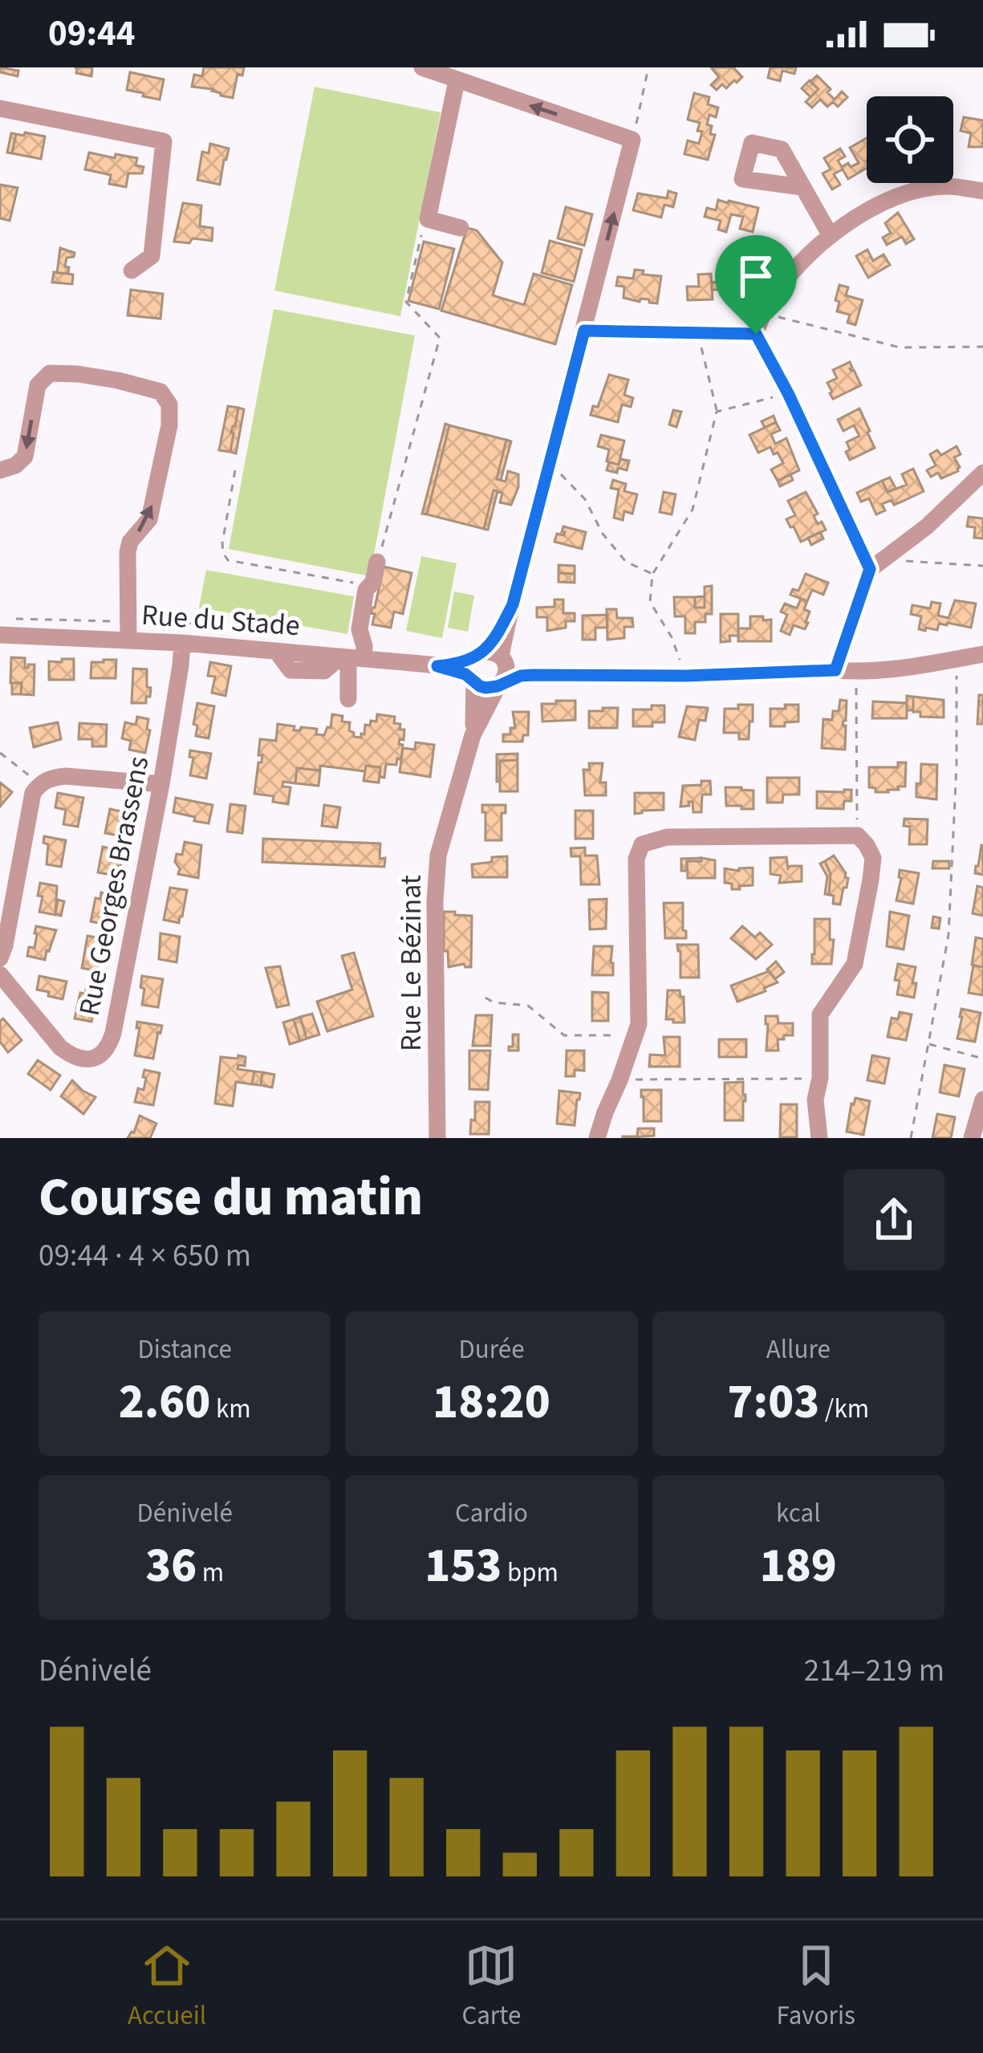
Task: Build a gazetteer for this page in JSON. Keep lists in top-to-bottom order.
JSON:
{
  "streets": {
    "street": ["Rue du Stade", "Rue Georges Brassens", "Rue Le Bézinat"]
  },
  "crossings": [
    ["Rue du Stade", "Rue Georges Brassens"],
    ["Rue du Stade", "Rue Le Bézinat"]
  ],
  "page": {
    "status": "09:44",
    "heading": ["Course du matin", "09:44 · 4 × 650 m"],
    "stats": [
      ["Distance", "2.60 km"],
      ["Durée", "18:20"],
      ["Allure", "7:03 /km"],
      ["Dénivelé", "36 m"],
      ["Cardio", "153 bpm"],
      ["kcal", "189"]
    ],
    "chart": ["Dénivelé", "214–219 m"],
    "tabs": ["Accueil", "Carte", "Favoris"]
  }
}
